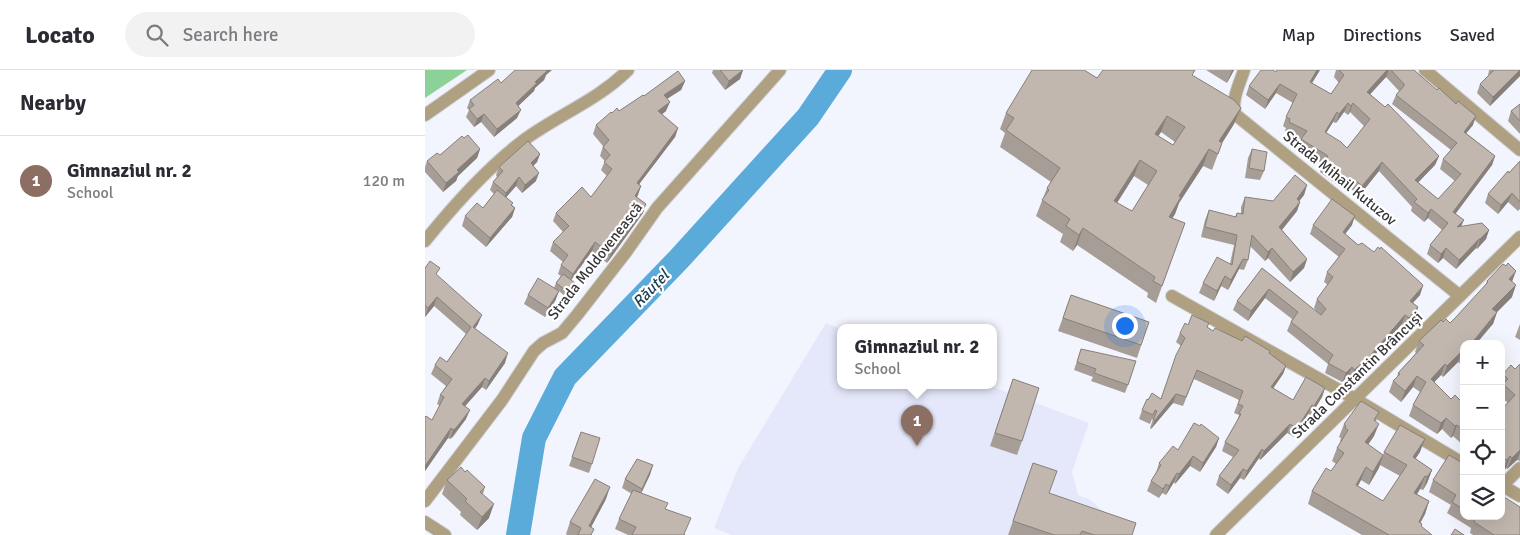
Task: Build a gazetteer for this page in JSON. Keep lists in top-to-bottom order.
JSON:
{
  "streets": {
    "street": ["Strada Mihail Kutuzov", "Strada Moldovenească", "Strada Constantin Brâncuși"]
  },
  "crossings": [
    ["Strada Mihail Kutuzov", "Strada Constantin Brâncuși"]
  ],
  "water": ["Răuțel"],
  "page": {
    "header": "Locato",
    "search": "Search here",
    "nav": ["Map", "Directions", "Saved"],
    "heading": "Nearby",
    "list": [
      {
        "mark": "1",
        "name": "Gimnaziul nr. 2",
        "note": "School",
        "value": "120 m"
      }
    ],
    "popup": ["Gimnaziul nr. 2", "School"],
    "map_buttons": ["+", "−"],
    "pins": "1"
  }
}
